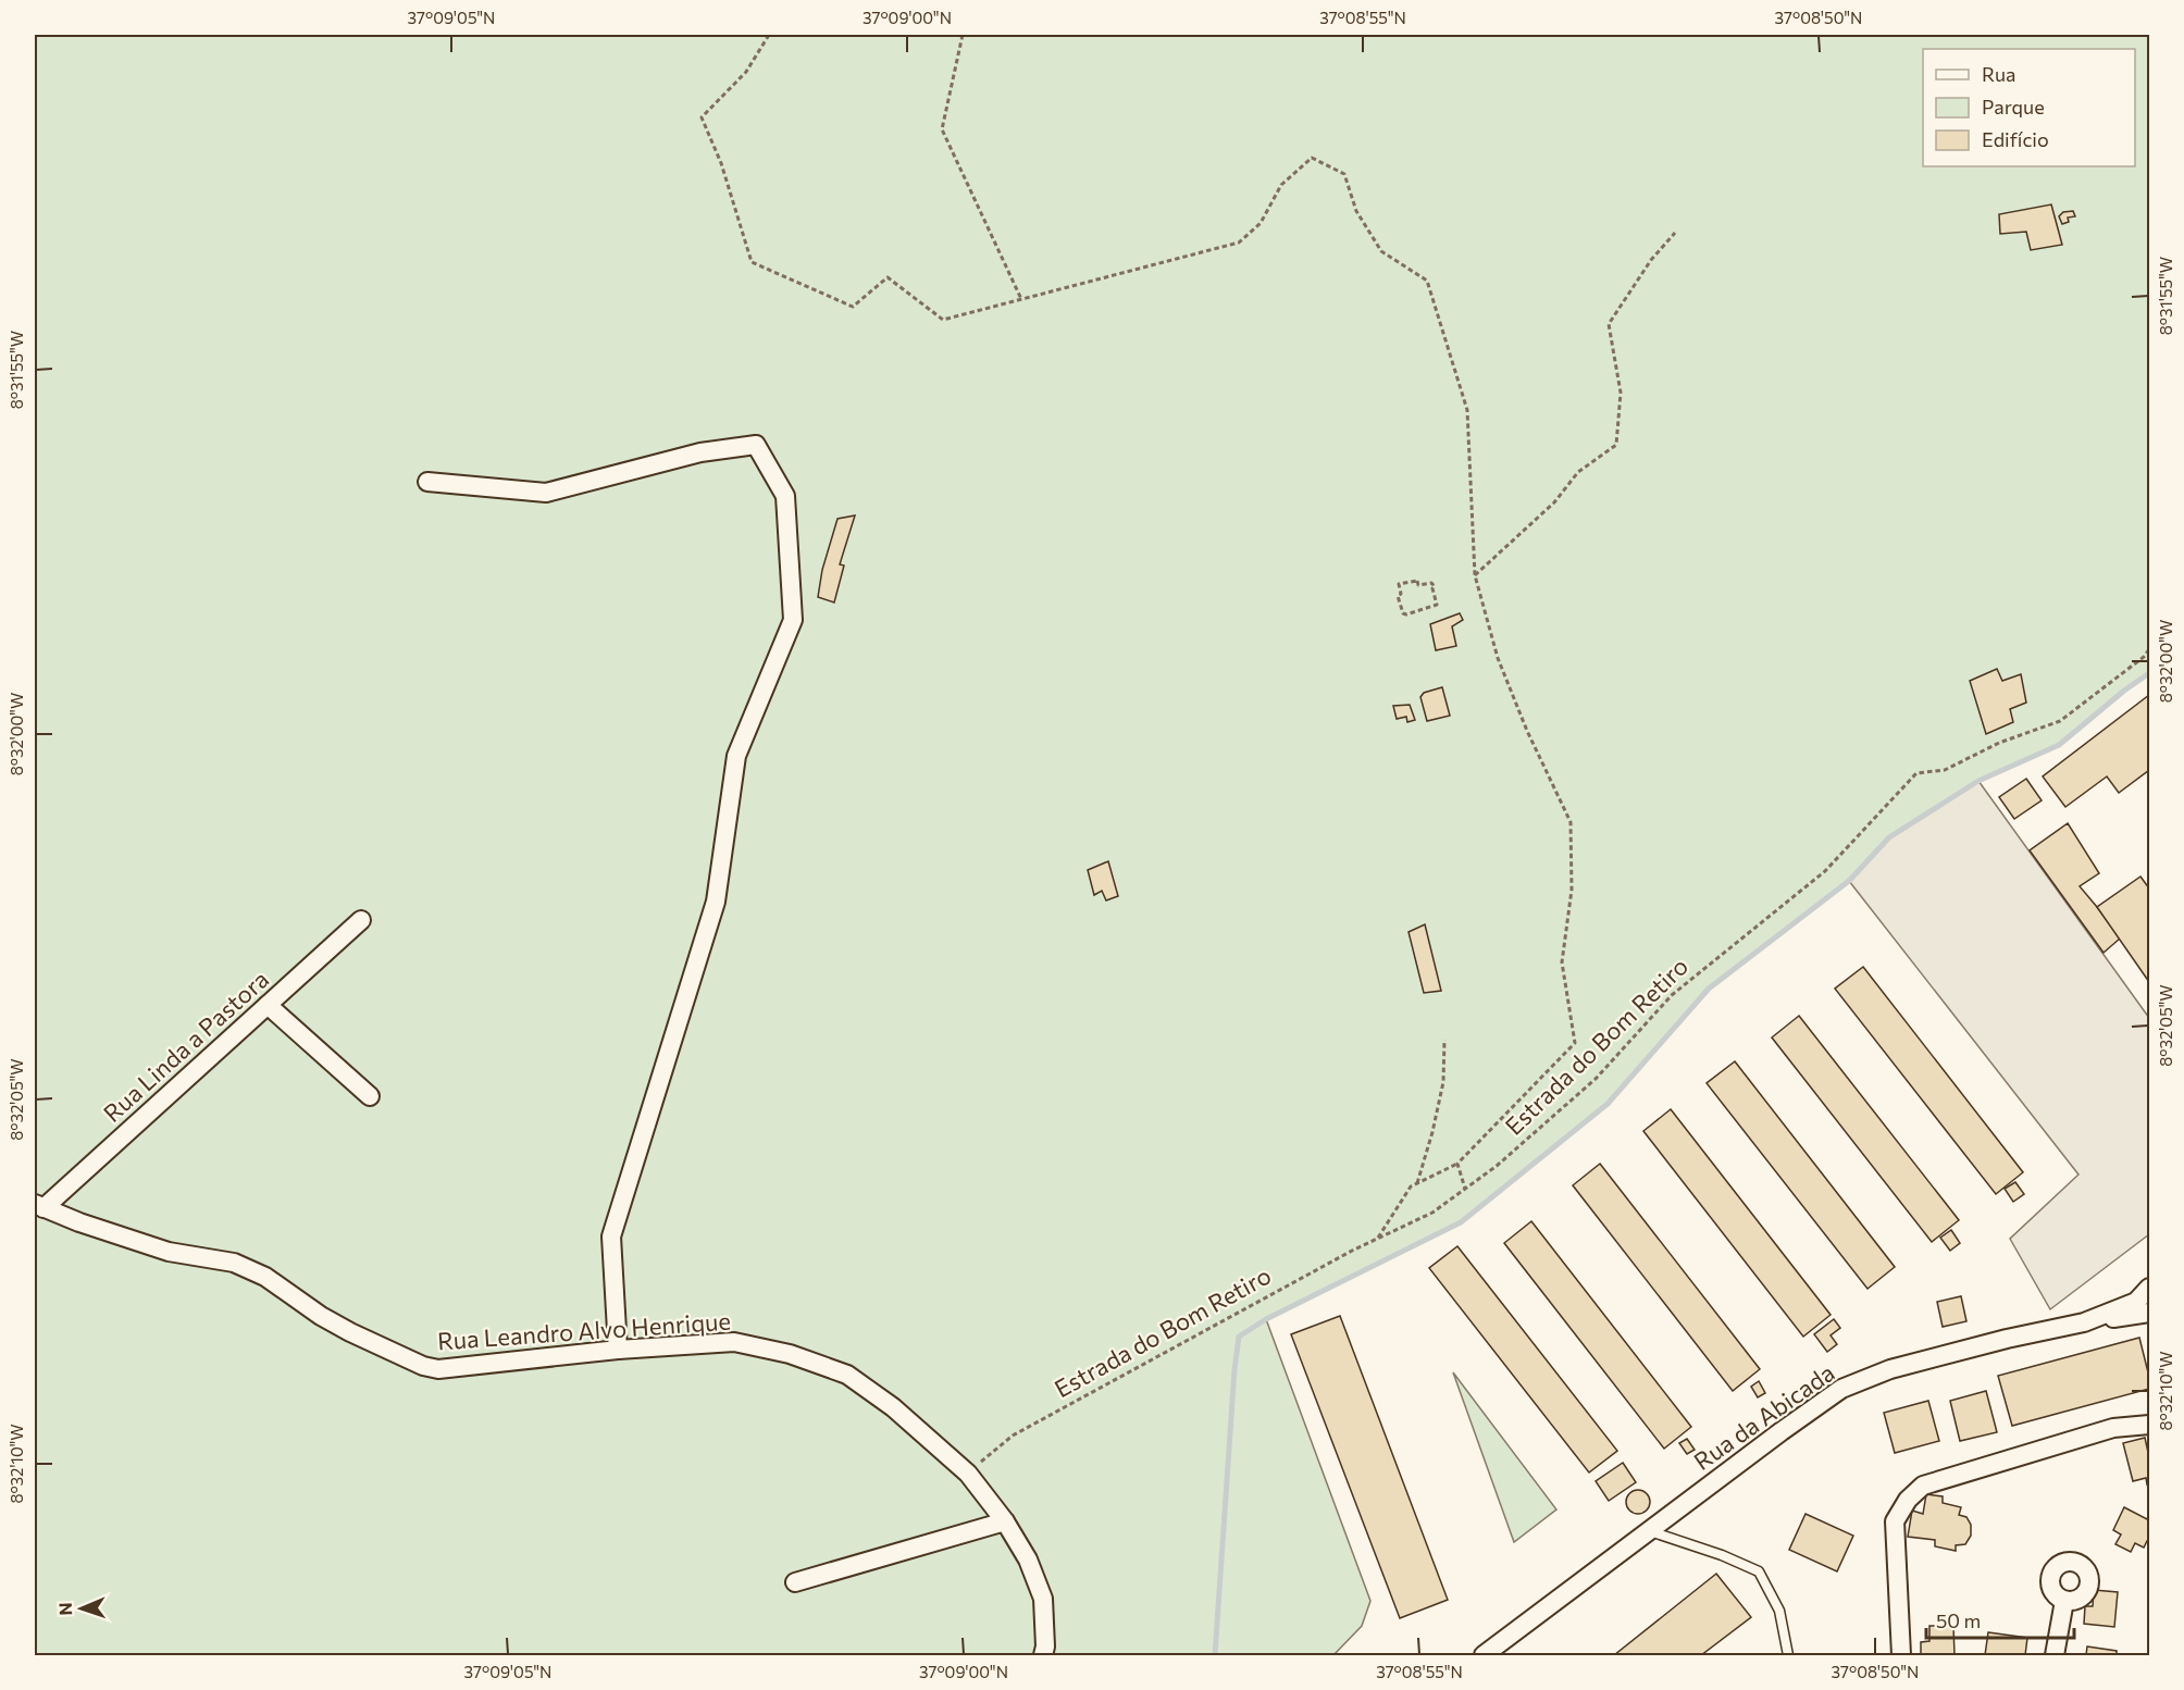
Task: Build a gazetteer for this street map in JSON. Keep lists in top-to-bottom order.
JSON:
{
  "streets": {
    "street": ["Rua Linda a Pastora", "Rua Leandro Alvo Henrique", "Rua da Abicada"],
    "path": ["Estrada do Bom Retiro"]
  },
  "crossings": [
    ["Rua Linda a Pastora", "Rua Leandro Alvo Henrique"],
    ["Estrada do Bom Retiro", "Rua Leandro Alvo Henrique"]
  ],
  "legend": ["Rua", "Parque", "Edifício"],
  "scale_bar": "50 m",
  "north": "left",
  "coordinates": [
    "37°09'05\"N",
    "37°09'00\"N",
    "37°08'55\"N",
    "37°08'50\"N",
    "8°31'55\"W",
    "8°32'00\"W",
    "8°32'05\"W",
    "8°32'10\"W"
  ]
}
